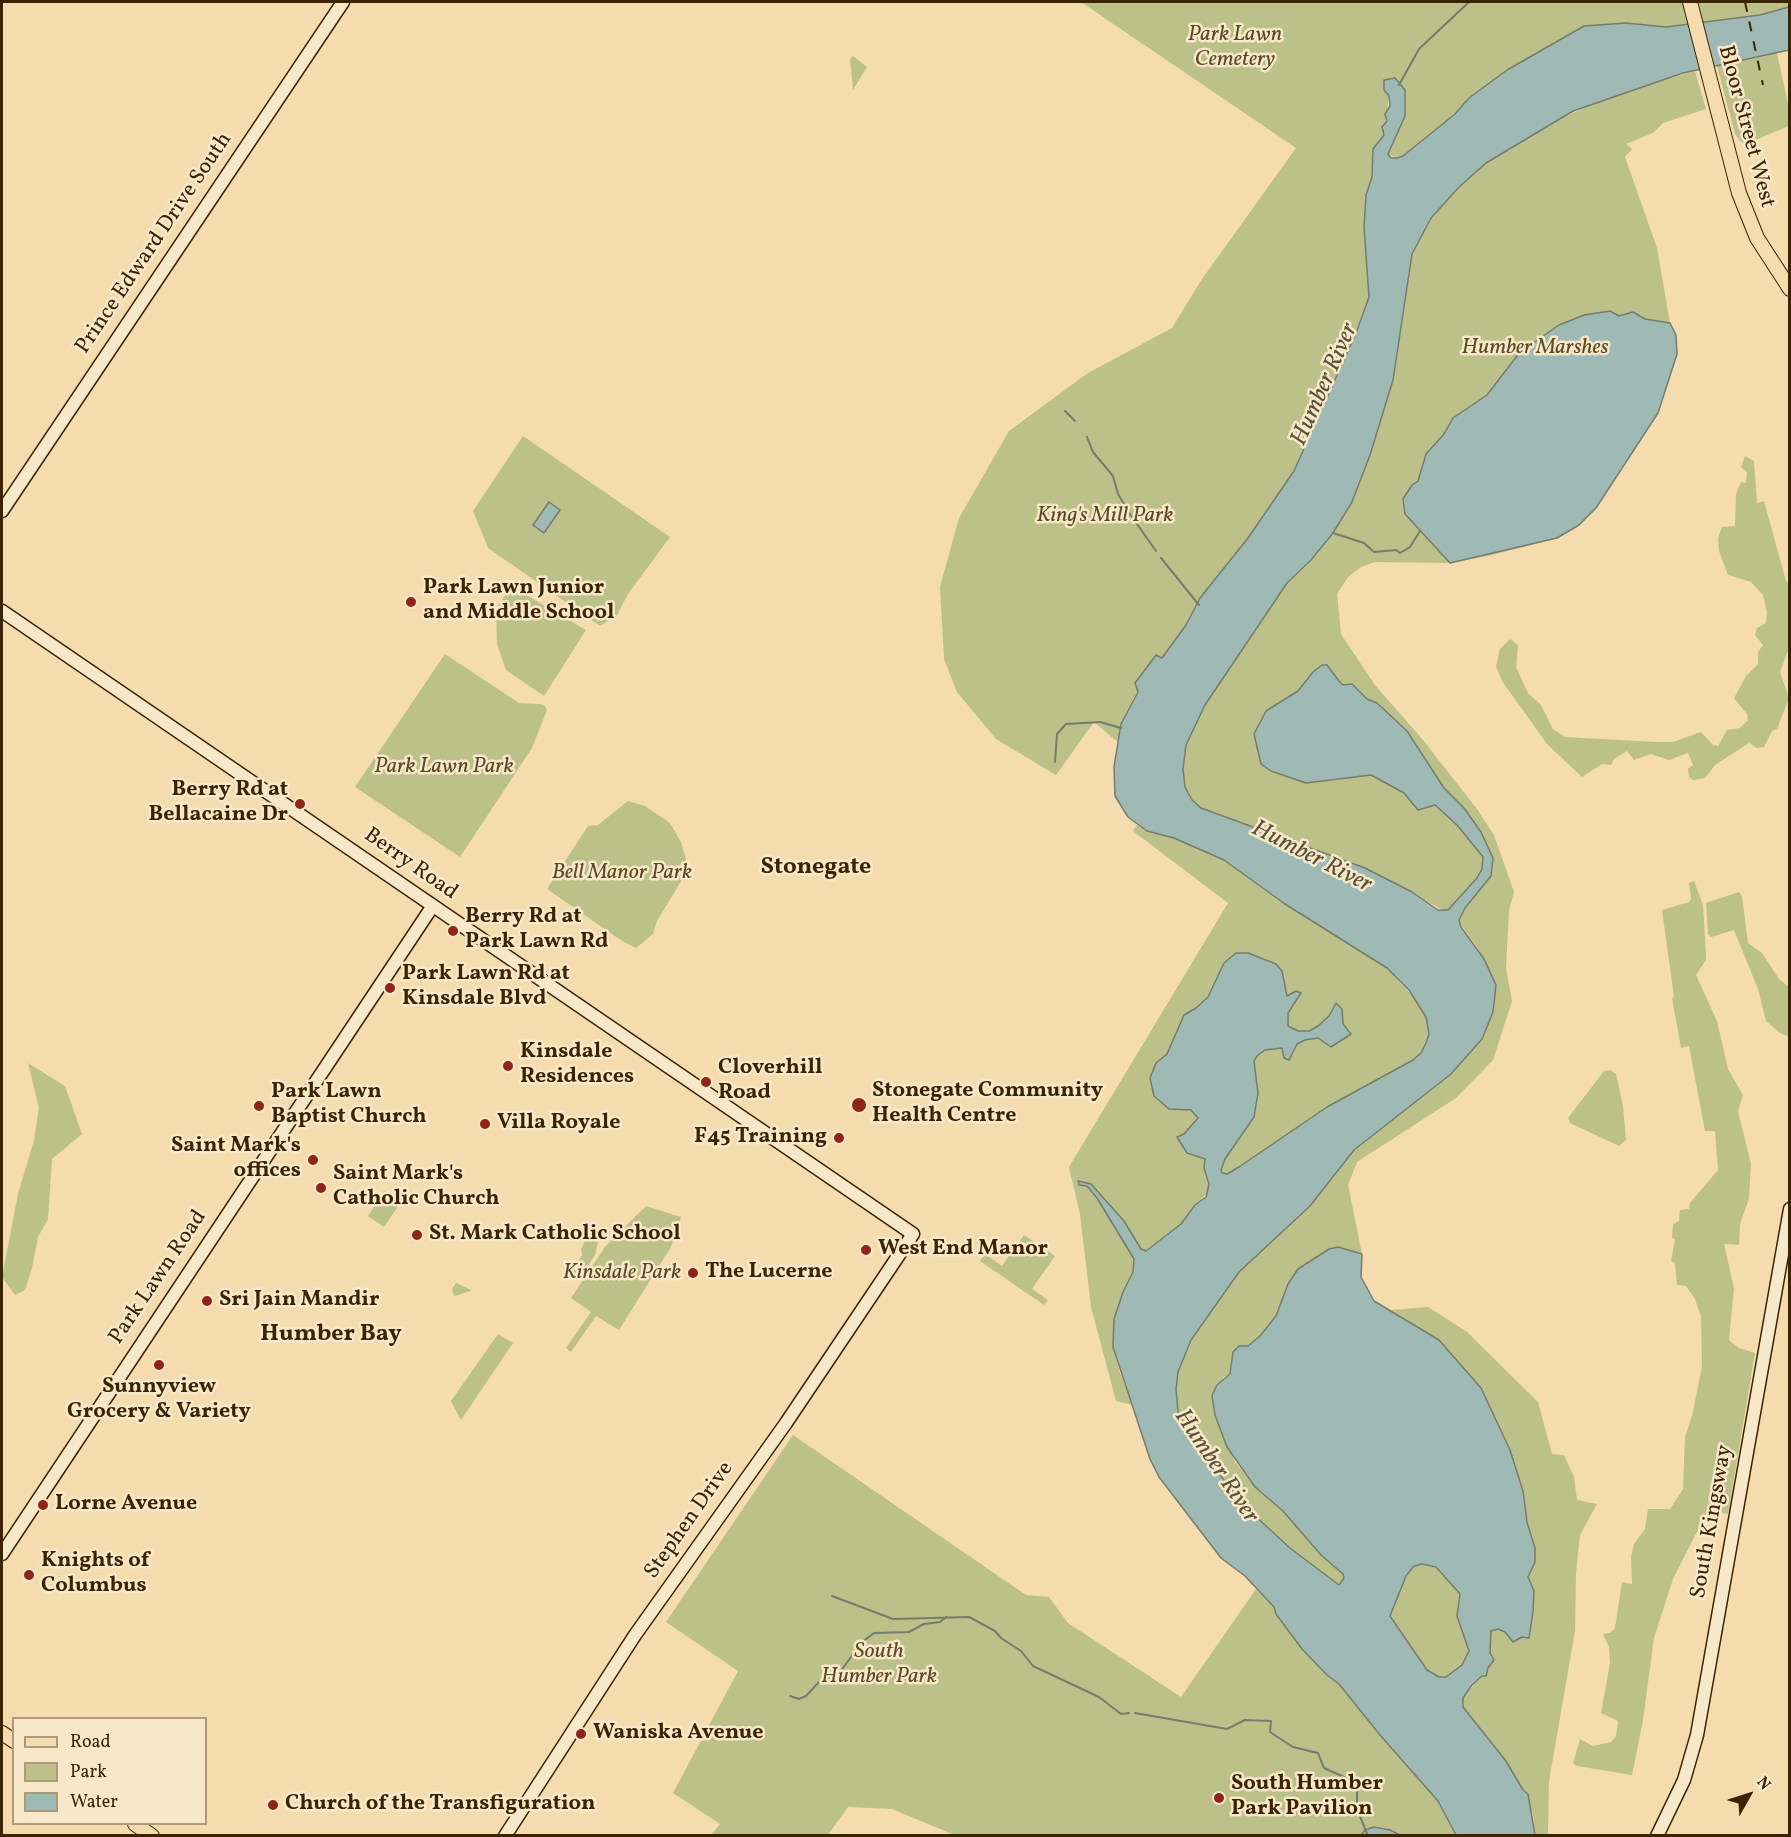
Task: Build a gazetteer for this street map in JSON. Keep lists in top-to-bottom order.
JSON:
{
  "streets": {
    "main road": ["Bloor Street West"],
    "street": [
      "Prince Edward Drive South",
      "Berry Road",
      "Park Lawn Road",
      "Stephen Drive",
      "South Kingsway"
    ]
  },
  "crossings": [
    ["Berry Road", "Park Lawn Road"],
    ["Berry Road", "Stephen Drive"]
  ],
  "districts": ["Stonegate", "Humber Bay"],
  "water": ["Humber River"],
  "parks": [
    "Park Lawn Cemetery",
    "Humber Marshes",
    "King's Mill Park",
    "Park Lawn Park",
    "Bell Manor Park",
    "Kinsdale Park",
    "South Humber Park"
  ],
  "places": [
    "Park Lawn Junior and Middle School",
    "Berry Rd at Bellacaine Dr",
    "Berry Rd at Park Lawn Rd",
    "Park Lawn Rd at Kinsdale Blvd",
    "Kinsdale Residences",
    "Cloverhill Road",
    "Stonegate Community Health Centre",
    "Park Lawn Baptist Church",
    "Villa Royale",
    "F45 Training",
    "Saint Mark's offices",
    "Saint Mark's Catholic Church",
    "St. Mark Catholic School",
    "West End Manor",
    "The Lucerne",
    "Sri Jain Mandir",
    "Sunnyview Grocery & Variety",
    "Lorne Avenue",
    "Knights of Columbus",
    "Waniska Avenue",
    "South Humber Park Pavilion",
    "Church of the Transfiguration"
  ],
  "legend": ["Road", "Park", "Water"],
  "north": "top right"
}
